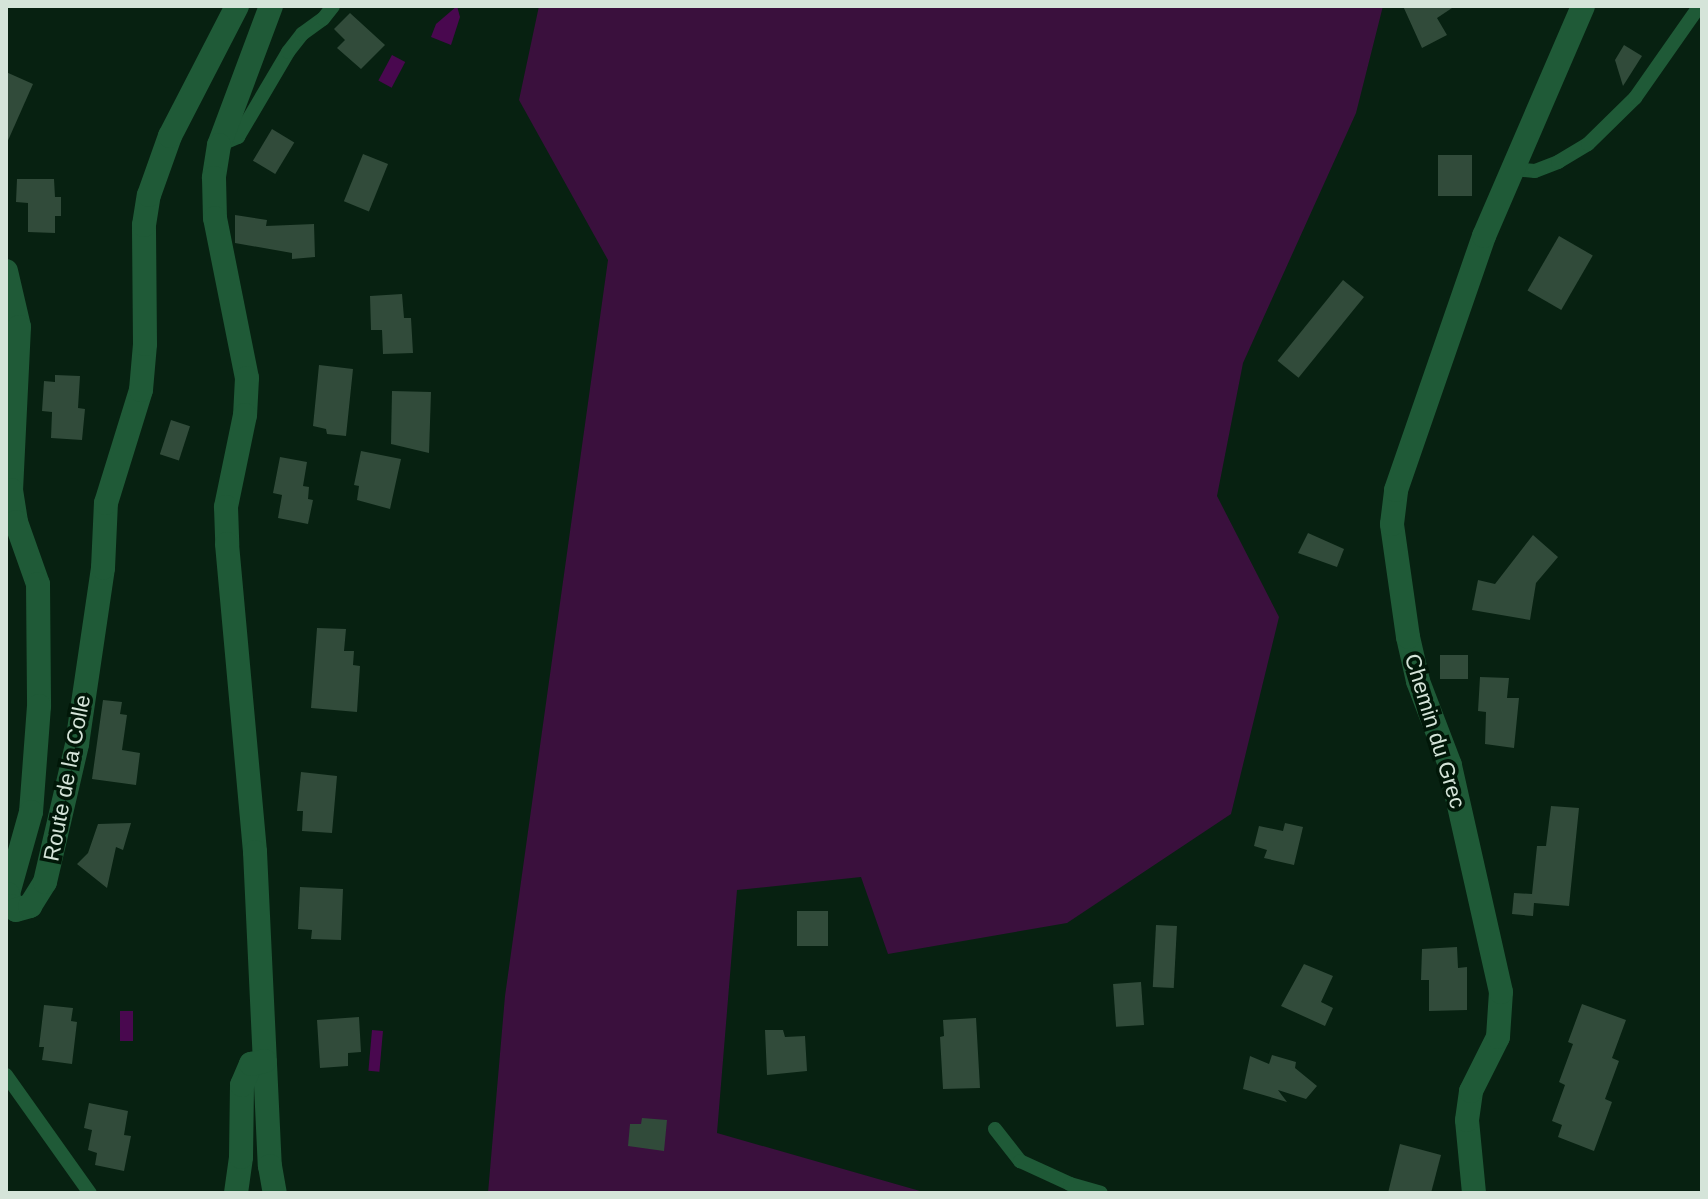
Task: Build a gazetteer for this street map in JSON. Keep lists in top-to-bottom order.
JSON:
{
  "streets": {
    "street": ["Chemin du Grec", "Route de la Colle"]
  }
}
